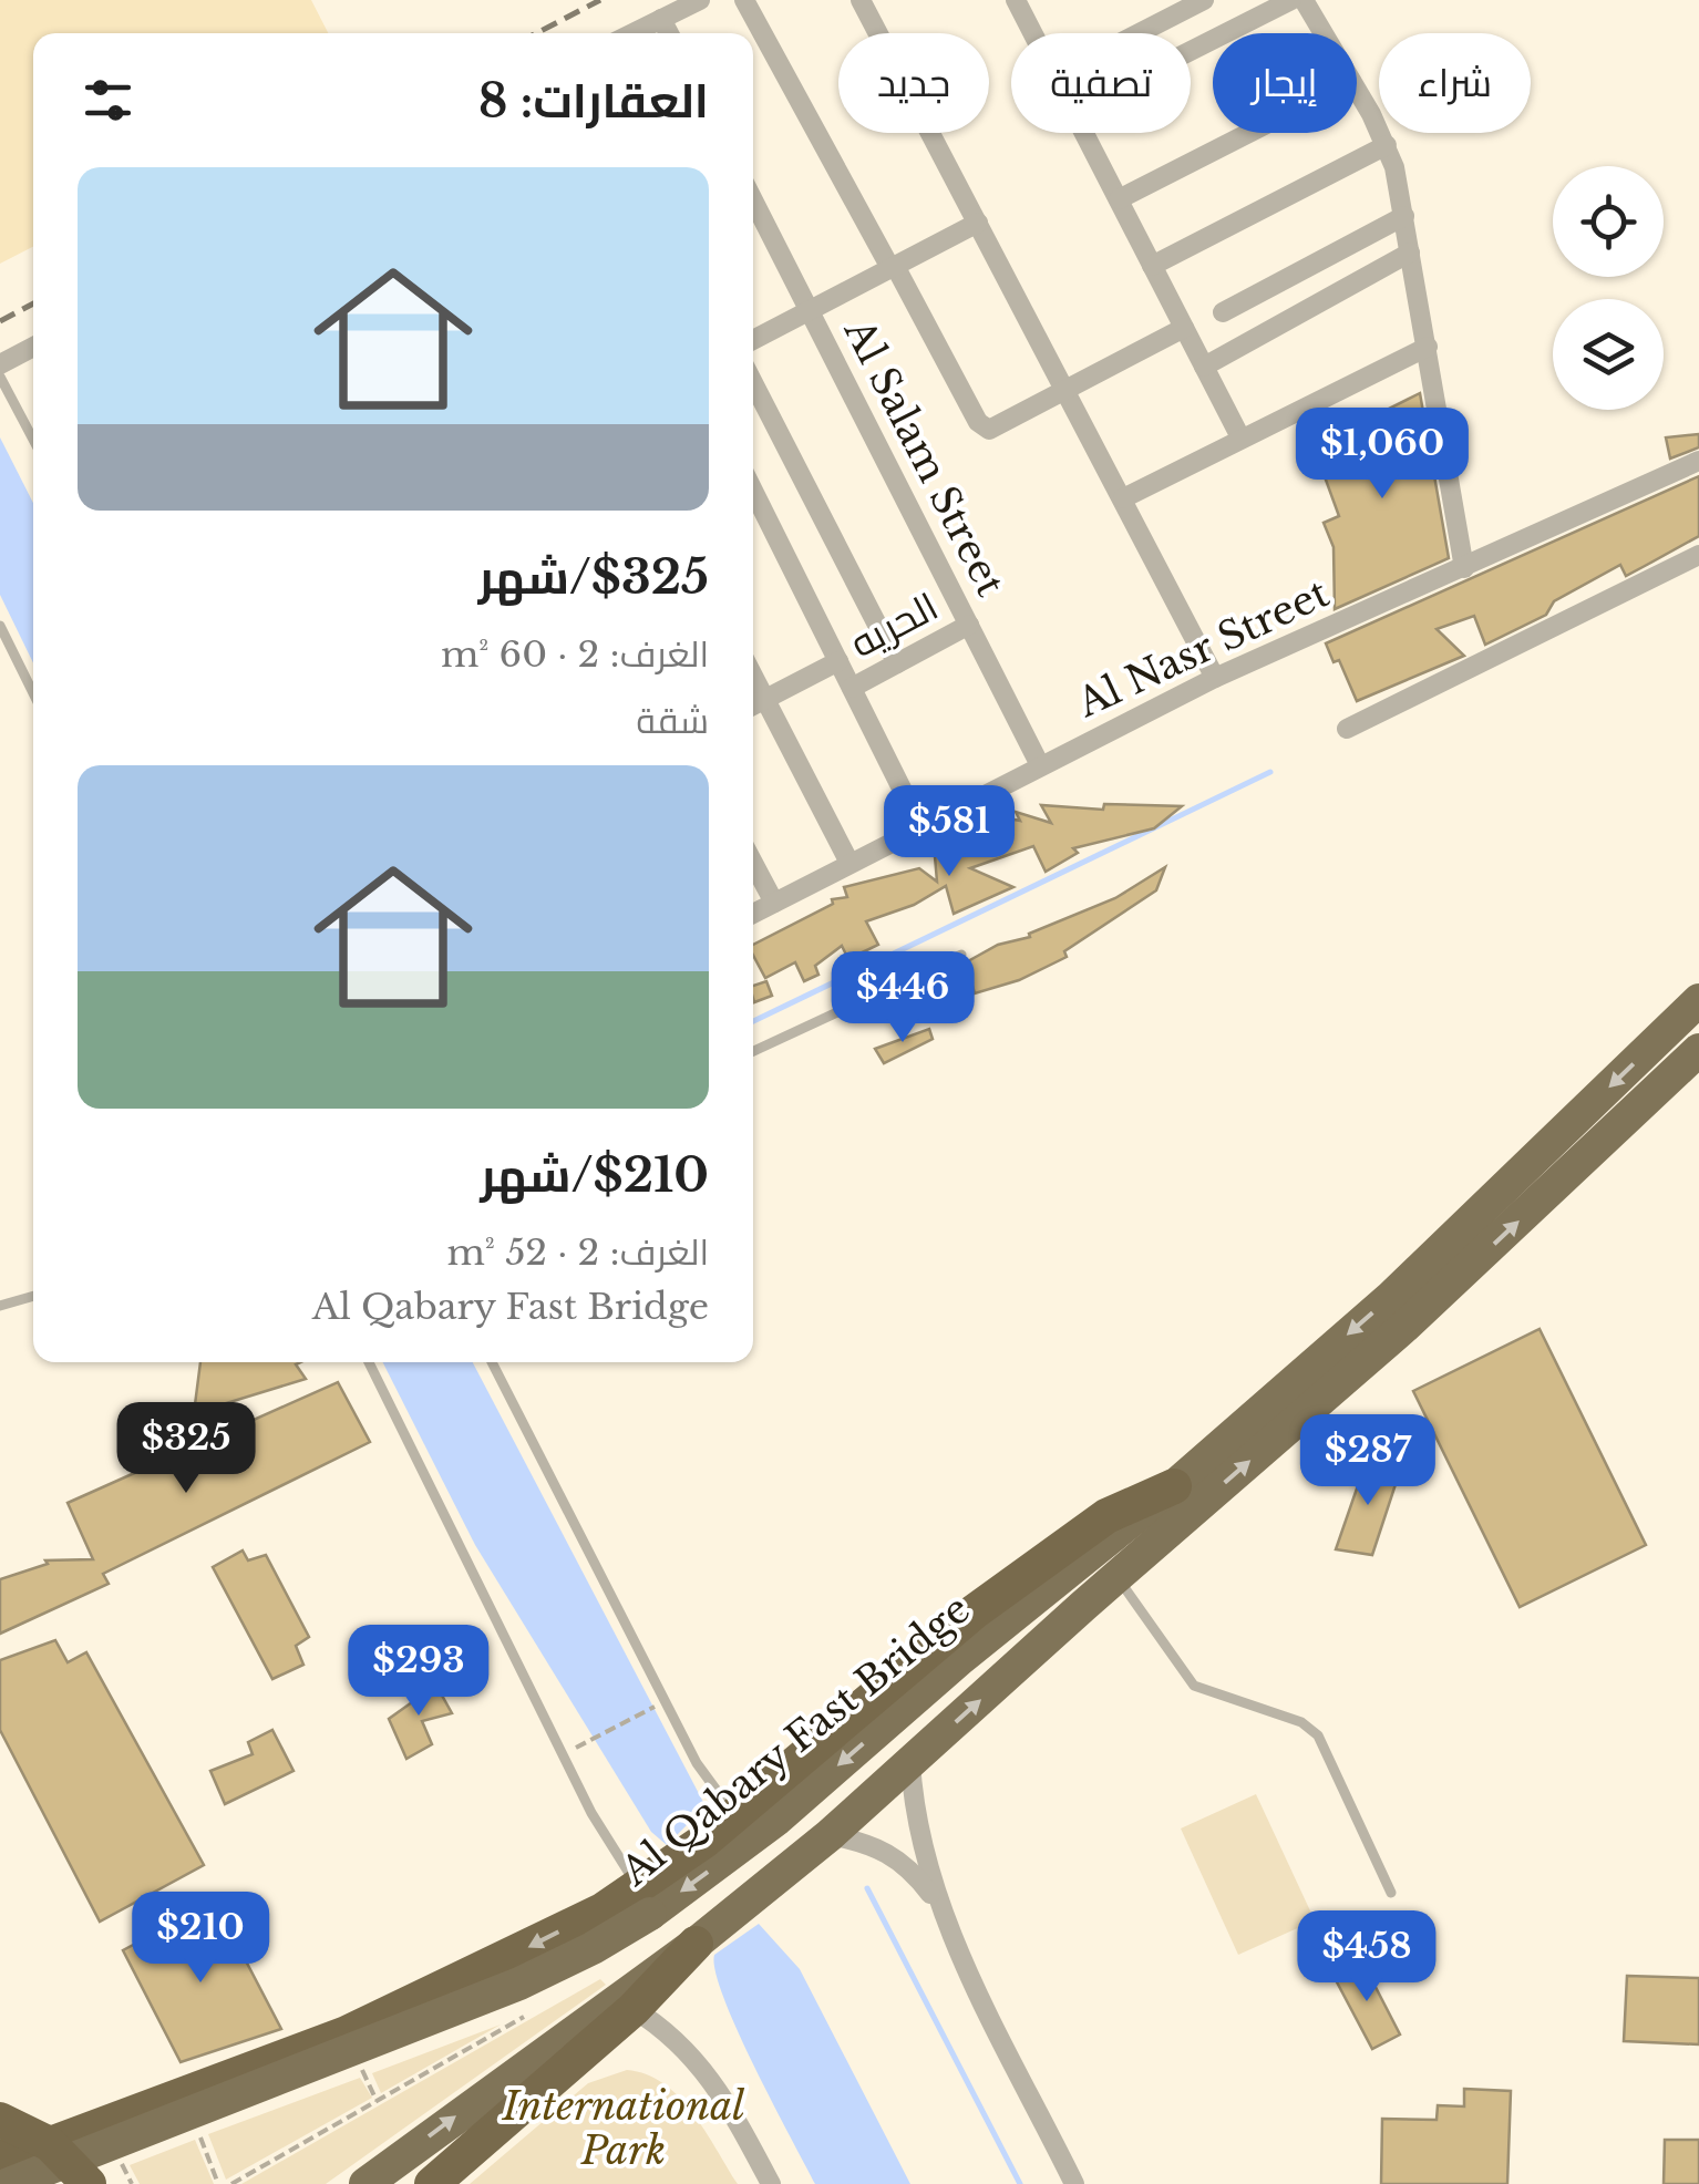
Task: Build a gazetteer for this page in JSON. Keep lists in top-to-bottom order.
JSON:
{
  "streets": {
    "highway": ["Al Qabary Fast Bridge"],
    "street": ["Al Salam Street", "الحريه", "Al Nasr Street"]
  },
  "crossings": [
    ["Al Salam Street", "الحريه"],
    ["Al Salam Street", "Al Nasr Street"]
  ],
  "parks": ["International Park"],
  "page": {
    "chip": [
      "شراء",
      "إيجار",
      "تصفية",
      "جديد"
    ],
    "heading": "العقارات: 8",
    "list": [
      {
        "name": "$325/شهر",
        "note": "الغرف: 2 · 60 m² · شقة"
      },
      {
        "name": "$210/شهر",
        "note": "الغرف: 2 · 52 m² · Al Qabary Fast Bridge"
      }
    ],
    "price": [
      "$1,060",
      "$581",
      "$446",
      "$325",
      "$287",
      "$293",
      "$210",
      "$458"
    ]
  }
}
